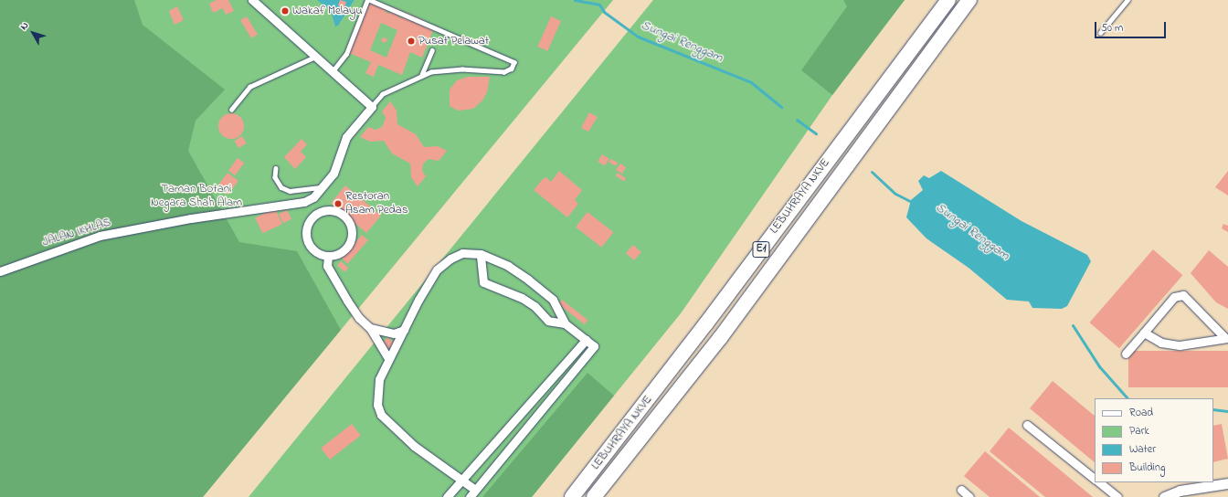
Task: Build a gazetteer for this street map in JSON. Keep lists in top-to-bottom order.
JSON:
{
  "streets": {
    "highway": ["LEBUHRAYA NKVE", "E1"],
    "street": ["JALAN IKHLAS"]
  },
  "water": ["Sungai Renggam"],
  "parks": ["Taman Botani Negara Shah Alam"],
  "places": ["Wakaf Melayu", "Pusat Pelawat", "Restoran Asam Pedas"],
  "legend": [
    "Road",
    "Park",
    "Water",
    "Building"
  ],
  "scale_bar": "50 m",
  "north": "top left"
}
